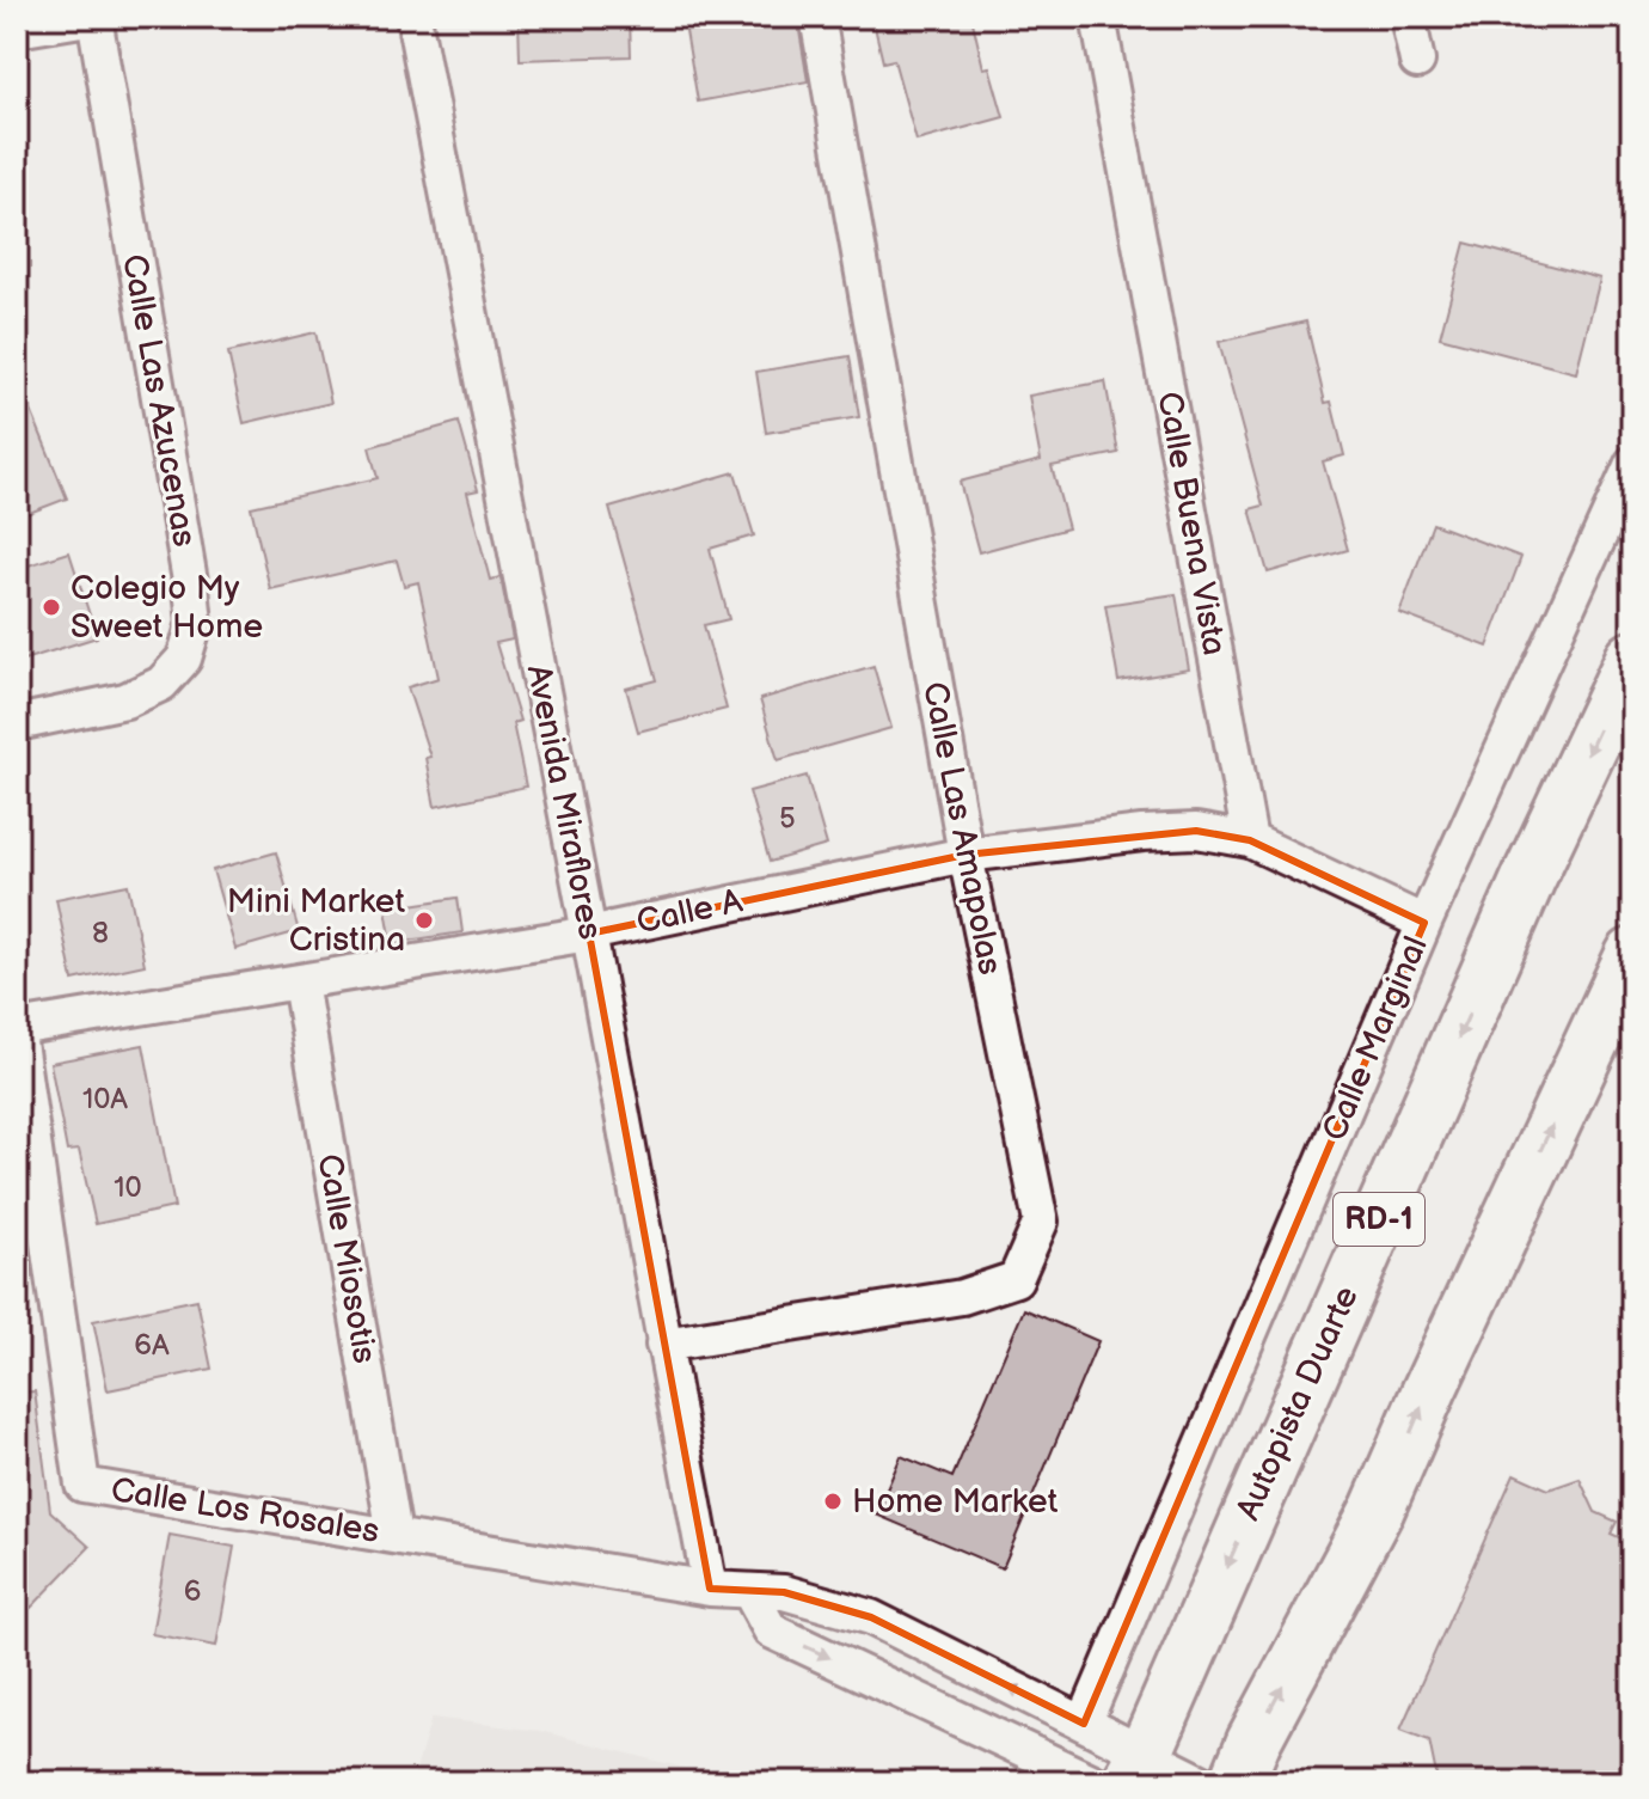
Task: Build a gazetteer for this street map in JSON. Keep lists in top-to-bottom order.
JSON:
{
  "streets": {
    "highway": ["RD-1", "Autopista Duarte"],
    "street": [
      "Calle Las Azucenas",
      "Calle Buena Vista",
      "Avenida Miraflores",
      "Calle Las Amapolas",
      "Calle A",
      "Calle Marginal",
      "Calle Miosotis",
      "Calle Los Rosales"
    ]
  },
  "crossings": [
    ["Calle Buena Vista", "Calle A"],
    ["Avenida Miraflores", "Calle Las Amapolas"],
    ["Avenida Miraflores", "Calle A"],
    ["Avenida Miraflores", "Calle Los Rosales"],
    ["Calle Las Amapolas", "Calle A"],
    ["Calle A", "Calle Miosotis"],
    ["Calle A", "Calle Los Rosales"],
    ["Calle Marginal", "Calle Los Rosales"],
    ["Calle Miosotis", "Calle Los Rosales"],
    ["Autopista Duarte", "Calle Los Rosales"]
  ],
  "places": ["Colegio My Sweet Home", "Mini Market Cristina", "Home Market"],
  "house_numbers": [
    "5",
    "8",
    "10A",
    "10",
    "6A",
    "6"
  ]
}
